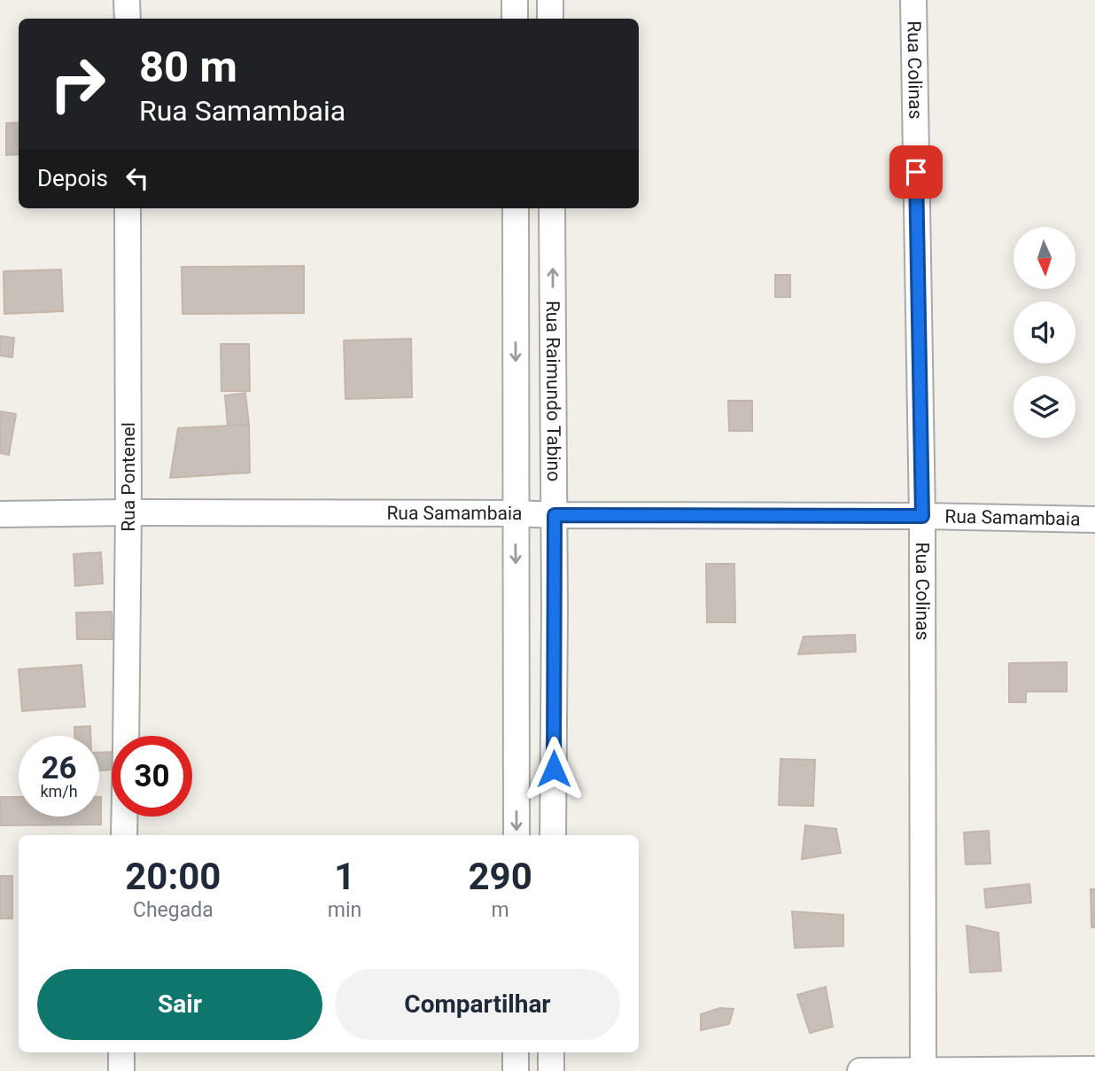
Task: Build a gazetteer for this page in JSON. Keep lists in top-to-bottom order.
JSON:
{
  "streets": {
    "street": [
      "Rua Colinas",
      "Rua Raimundo Tabino",
      "Rua Pontenel",
      "Rua Samambaia"
    ]
  },
  "crossings": [
    ["Rua Colinas", "Rua Samambaia"],
    ["Rua Raimundo Tabino", "Rua Samambaia"],
    ["Rua Pontenel", "Rua Samambaia"]
  ],
  "north": "bottom",
  "page": {
    "turn": ["80 m", "Rua Samambaia"],
    "then": "Depois",
    "speed": "26 km/h",
    "limit": "30",
    "eta": [
      "20:00",
      "Chegada",
      "1",
      "min",
      "290",
      "m"
    ],
    "buttons": ["Sair", "Compartilhar"]
  }
}
